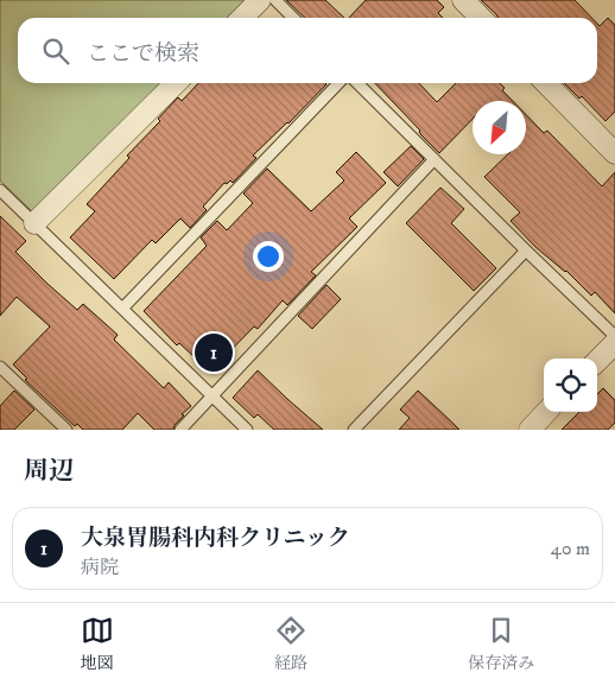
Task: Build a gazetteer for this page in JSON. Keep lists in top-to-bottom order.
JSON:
{
  "north": "bottom left",
  "page": {
    "search": "ここで検索",
    "pins": "1",
    "heading": "周辺",
    "list": [
      {
        "mark": "1",
        "name": "大泉胃腸科内科クリニック",
        "note": "病院",
        "value": "40 m"
      }
    ],
    "nav": ["地図", "経路", "保存済み"]
  }
}
